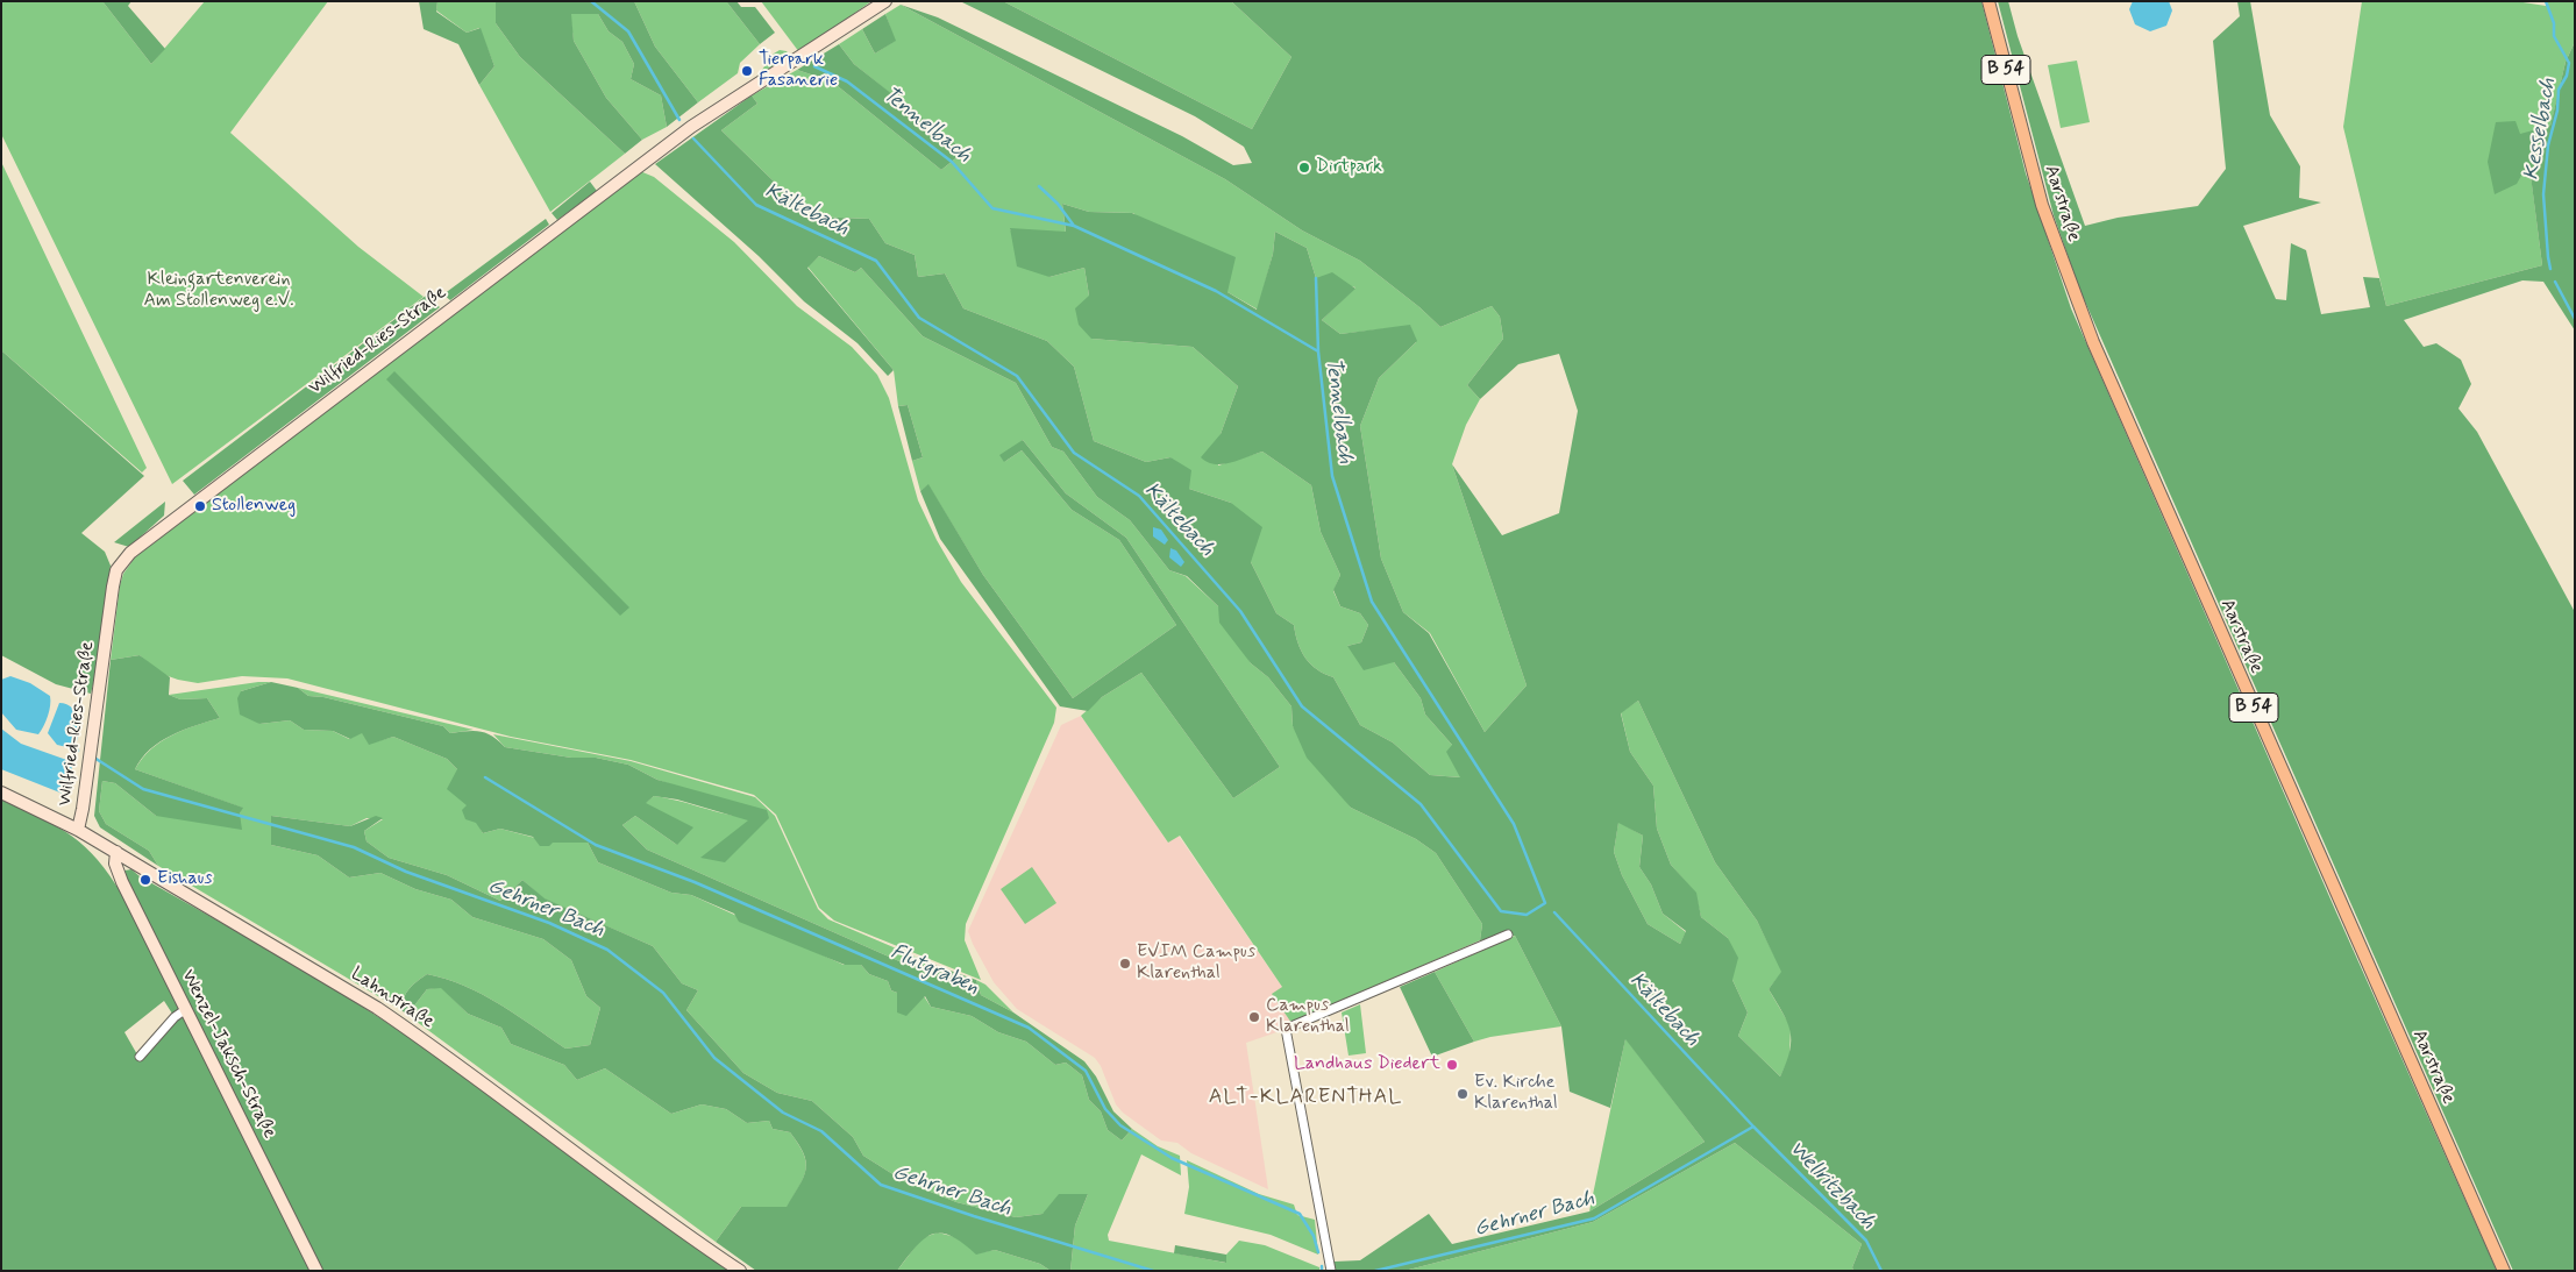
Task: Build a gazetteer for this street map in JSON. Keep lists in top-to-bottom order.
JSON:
{
  "streets": {
    "main road": ["B 54", "Aarstraße"],
    "street": ["Wilfried-Ries-Straße", "Lahnstraße", "Wenzel-Jaksch-Straße"]
  },
  "crossings": [
    ["Wilfried-Ries-Straße", "Lahnstraße"],
    ["Lahnstraße", "Wenzel-Jaksch-Straße"]
  ],
  "districts": ["ALT-KLARENTHAL"],
  "water": [
    "Tennelbach",
    "Kesselbach",
    "Kältebach",
    "Gehrner Bach",
    "Flutgraben",
    "Wellritzbach"
  ],
  "parks": ["Kleingartenverein Am Stollenweg e.V."],
  "places": [
    "Tierpark Fasanerie",
    "Dirtpark",
    "Stollenweg",
    "Eishaus",
    "EVIM Campus Klarenthal",
    "Campus Klarenthal",
    "Landhaus Diedert",
    "Ev. Kirche Klarenthal"
  ]
}
